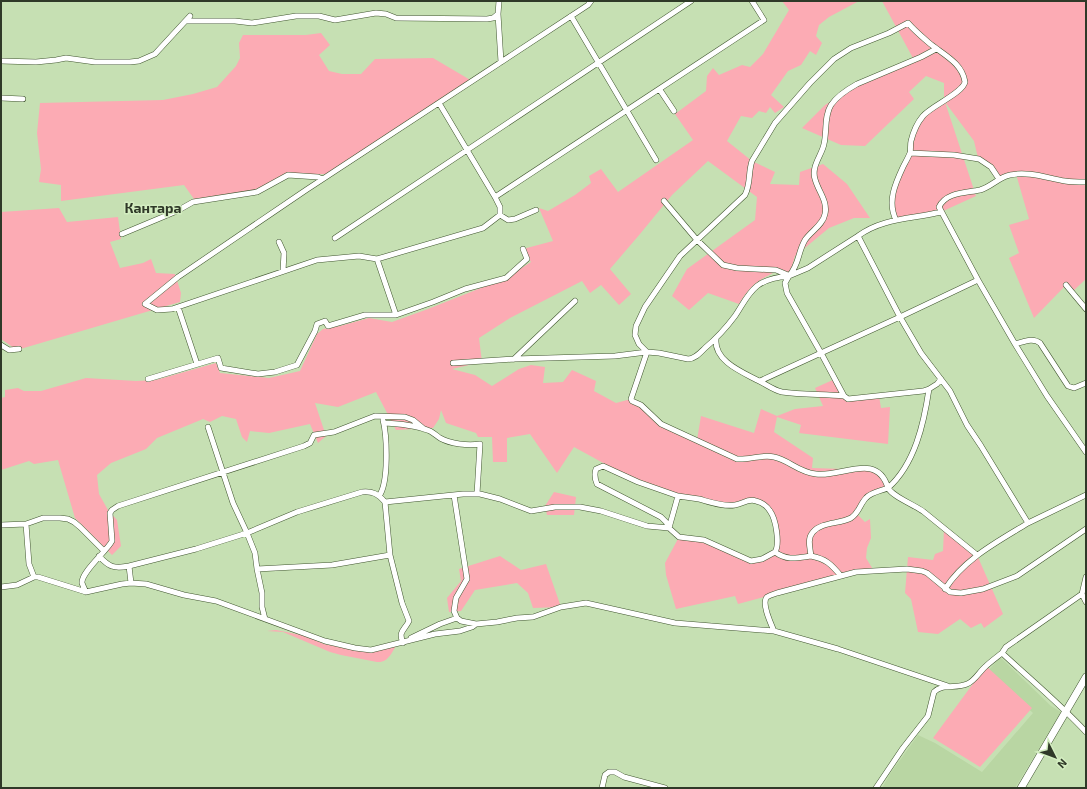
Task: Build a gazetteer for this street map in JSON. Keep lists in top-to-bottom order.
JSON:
{
  "districts": ["Кантара"],
  "north": "bottom right"
}
